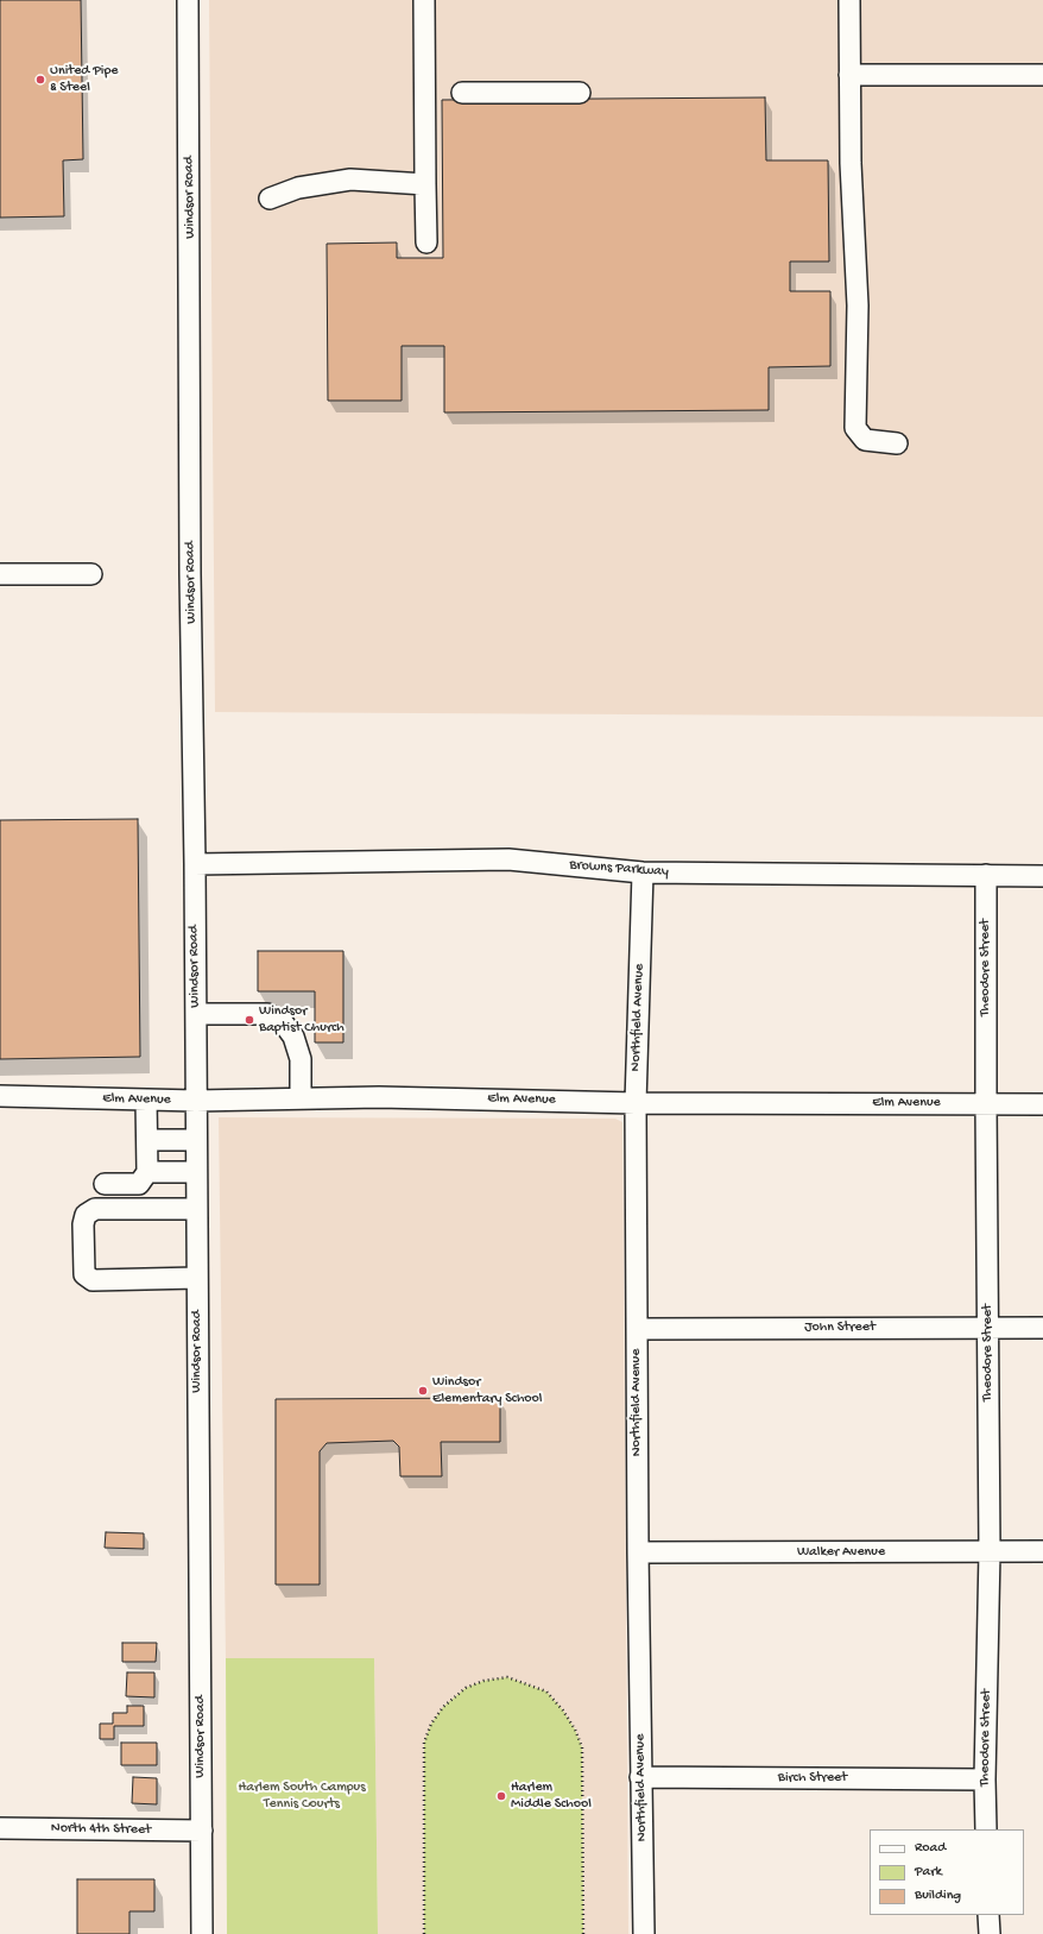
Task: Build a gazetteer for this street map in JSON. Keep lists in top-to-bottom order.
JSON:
{
  "streets": {
    "street": [
      "Windsor Road",
      "Browns Parkway",
      "Theodore Street",
      "Northfield Avenue",
      "Elm Avenue",
      "John Street",
      "Walker Avenue",
      "Birch Street",
      "North 4th Street"
    ]
  },
  "crossings": [
    ["Windsor Road", "Browns Parkway"],
    ["Windsor Road", "Elm Avenue"],
    ["Windsor Road", "North 4th Street"],
    ["Browns Parkway", "Theodore Street"],
    ["Browns Parkway", "Northfield Avenue"],
    ["Theodore Street", "Elm Avenue"],
    ["Theodore Street", "John Street"],
    ["Theodore Street", "Walker Avenue"],
    ["Theodore Street", "Birch Street"],
    ["Northfield Avenue", "Elm Avenue"],
    ["Northfield Avenue", "John Street"],
    ["Northfield Avenue", "Walker Avenue"],
    ["Northfield Avenue", "Birch Street"]
  ],
  "parks": ["Harlem South Campus Tennis Courts"],
  "places": [
    "United Pipe & Steel",
    "Windsor Baptist Church",
    "Windsor Elementary School",
    "Harlem Middle School"
  ],
  "legend": ["Road", "Park", "Building"]
}
